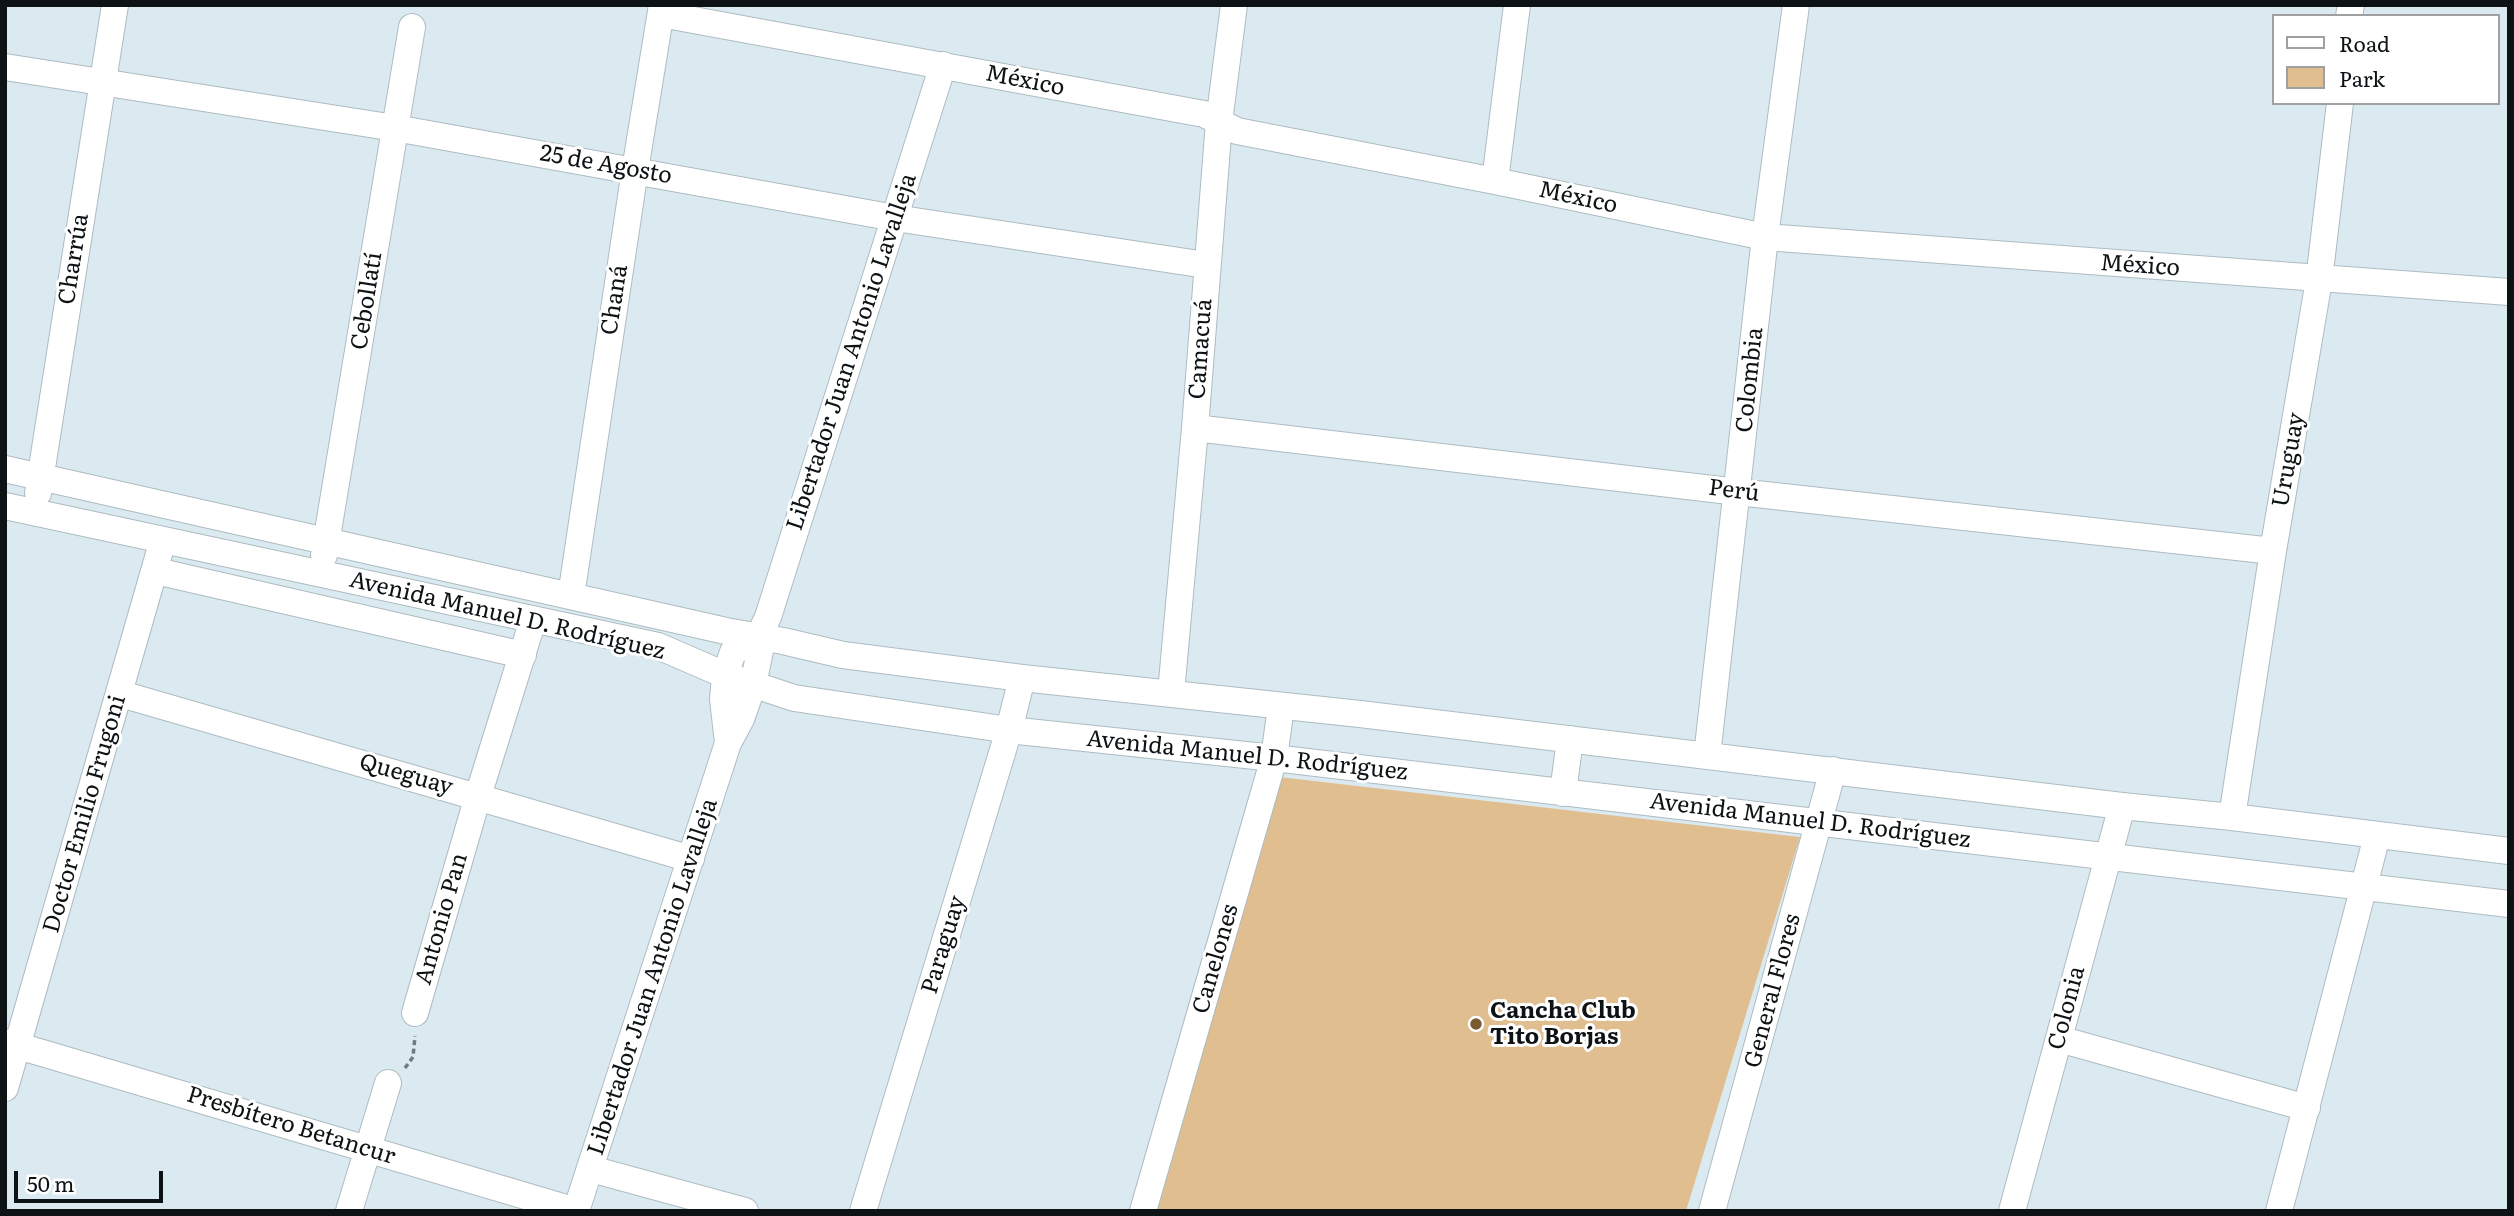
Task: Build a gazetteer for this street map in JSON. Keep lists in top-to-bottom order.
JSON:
{
  "streets": {
    "street": [
      "México",
      "25 de Agosto",
      "Charrúa",
      "Chaná",
      "Cebollatí",
      "Camacuá",
      "Libertador Juan Antonio Lavalleja",
      "Colombia",
      "Uruguay",
      "Perú",
      "Avenida Manuel D. Rodríguez",
      "Queguay",
      "Doctor Emilio Frugoni",
      "Antonio Pan",
      "Paraguay",
      "Canelones",
      "General Flores",
      "Colonia",
      "Presbítero Betancur"
    ]
  },
  "crossings": [
    ["México", "Chaná"],
    ["México", "Camacuá"],
    ["México", "Libertador Juan Antonio Lavalleja"],
    ["México", "Colombia"],
    ["México", "Uruguay"],
    ["25 de Agosto", "Charrúa"],
    ["25 de Agosto", "Chaná"],
    ["25 de Agosto", "Cebollatí"],
    ["25 de Agosto", "Camacuá"],
    ["25 de Agosto", "Libertador Juan Antonio Lavalleja"],
    ["Charrúa", "Avenida Manuel D. Rodríguez"],
    ["Chaná", "Avenida Manuel D. Rodríguez"],
    ["Cebollatí", "Avenida Manuel D. Rodríguez"],
    ["Camacuá", "Perú"],
    ["Camacuá", "Avenida Manuel D. Rodríguez"],
    ["Libertador Juan Antonio Lavalleja", "Avenida Manuel D. Rodríguez"],
    ["Libertador Juan Antonio Lavalleja", "Queguay"],
    ["Libertador Juan Antonio Lavalleja", "Presbítero Betancur"],
    ["Colombia", "Perú"],
    ["Colombia", "Avenida Manuel D. Rodríguez"],
    ["Uruguay", "Perú"],
    ["Uruguay", "Avenida Manuel D. Rodríguez"],
    ["Avenida Manuel D. Rodríguez", "Doctor Emilio Frugoni"],
    ["Avenida Manuel D. Rodríguez", "Antonio Pan"],
    ["Avenida Manuel D. Rodríguez", "Paraguay"],
    ["Avenida Manuel D. Rodríguez", "Canelones"],
    ["Avenida Manuel D. Rodríguez", "General Flores"],
    ["Avenida Manuel D. Rodríguez", "Colonia"],
    ["Queguay", "Doctor Emilio Frugoni"],
    ["Queguay", "Antonio Pan"],
    ["Doctor Emilio Frugoni", "Presbítero Betancur"]
  ],
  "places": ["Cancha Club Tito Borjas"],
  "legend": ["Road", "Park"],
  "scale_bar": "50 m"
}
